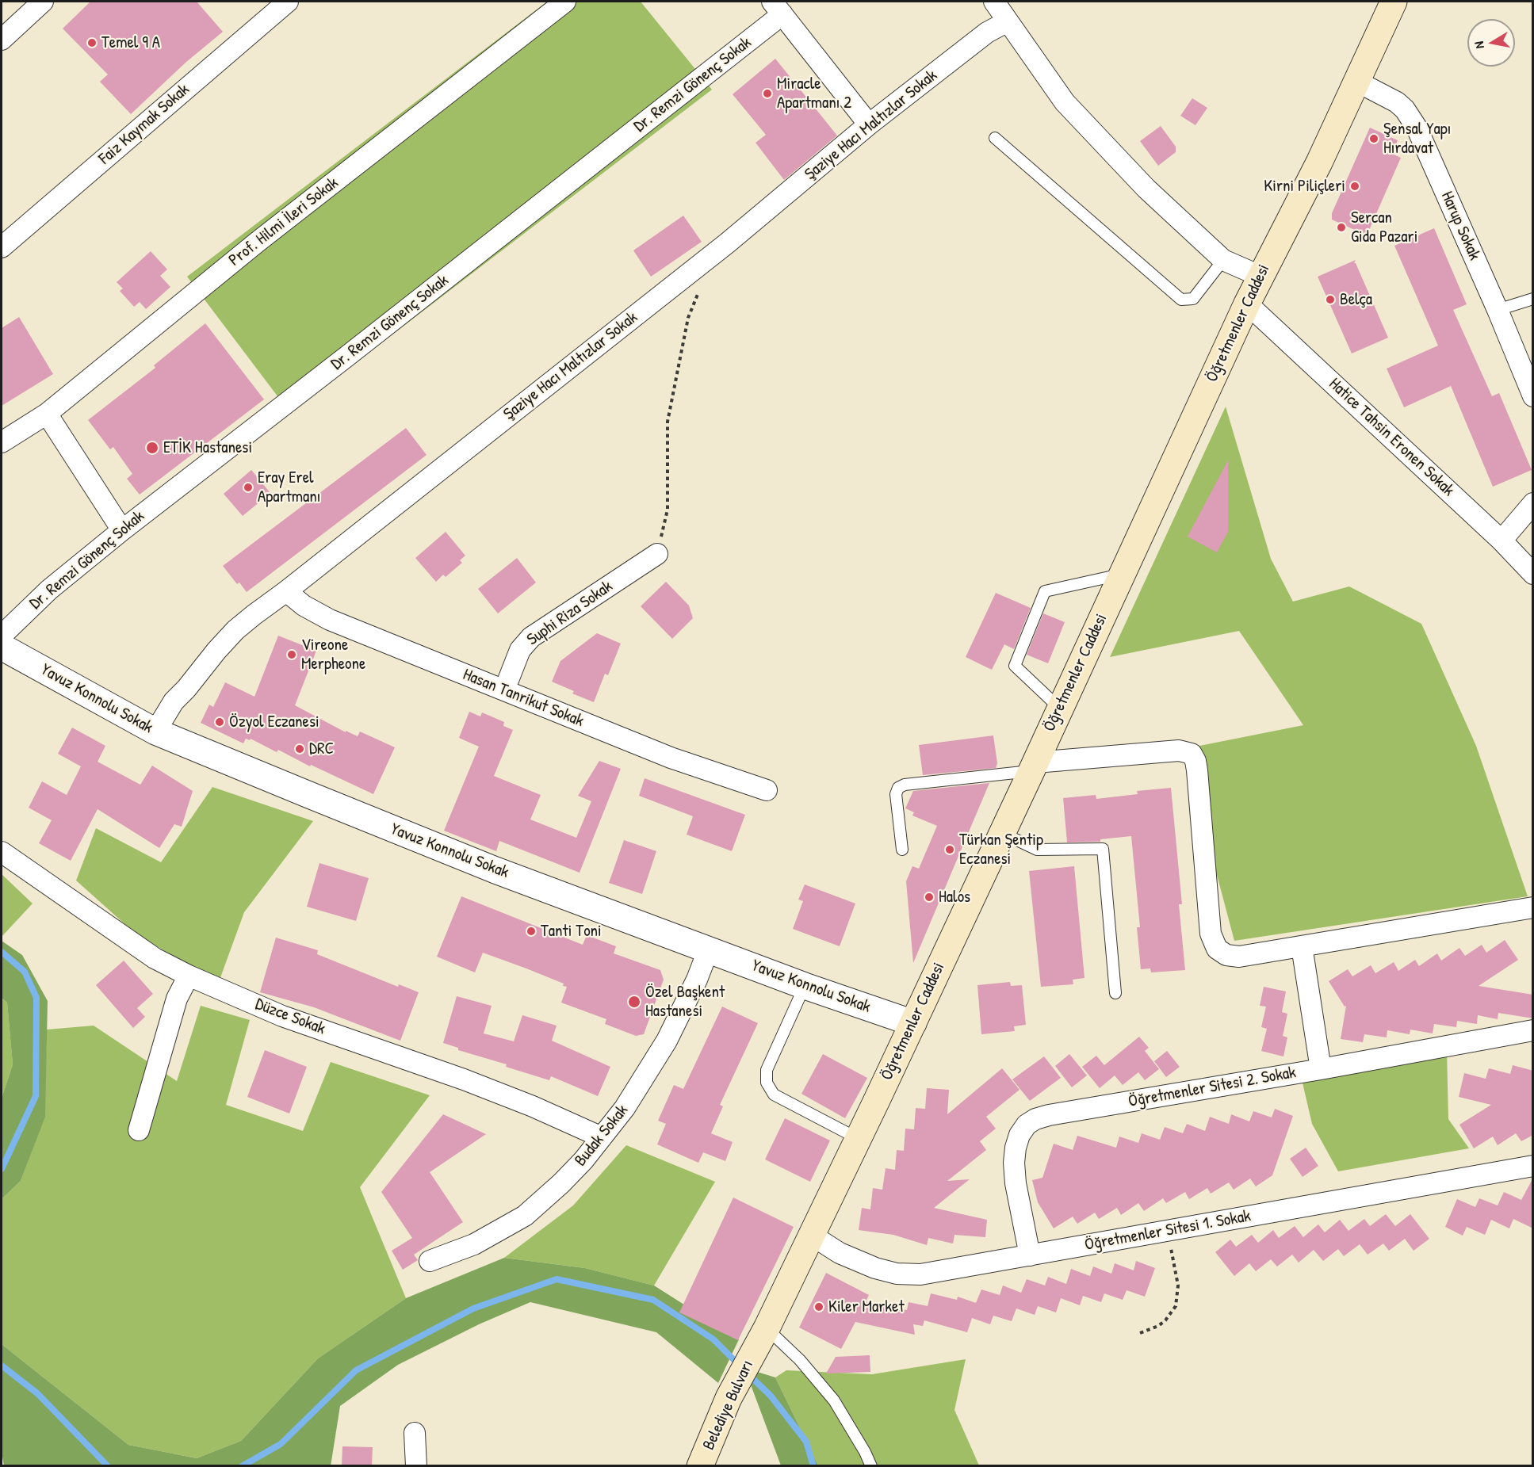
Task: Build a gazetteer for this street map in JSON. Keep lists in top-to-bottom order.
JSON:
{
  "streets": {
    "main road": ["Öğretmenler Caddesi", "Belediye Bulvarı"],
    "street": [
      "Dr. Remzi Gönenç Sokak",
      "Faiz Kaymak Sokak",
      "Şaziye Hacı Maltızlar Sokak",
      "Prof. Hilmi İleri Sokak",
      "Harup Sokak",
      "Hatice Tahsin Eronen Sokak",
      "Suphi Riza Sokak",
      "Hasan Tanrikut Sokak",
      "Yavuz Konnolu Sokak",
      "Düzce Sokak",
      "Öğretmenler Sitesi 2. Sokak",
      "Budak Sokak",
      "Öğretmenler Sitesi 1. Sokak"
    ]
  },
  "crossings": [
    ["Şaziye Hacı Maltızlar Sokak", "Hasan Tanrikut Sokak"],
    ["Şaziye Hacı Maltızlar Sokak", "Yavuz Konnolu Sokak"],
    ["Harup Sokak", "Öğretmenler Caddesi"],
    ["Öğretmenler Caddesi", "Hatice Tahsin Eronen Sokak"],
    ["Öğretmenler Caddesi", "Yavuz Konnolu Sokak"],
    ["Öğretmenler Caddesi", "Öğretmenler Sitesi 1. Sokak"],
    ["Öğretmenler Caddesi", "Belediye Bulvarı"],
    ["Suphi Riza Sokak", "Hasan Tanrikut Sokak"],
    ["Yavuz Konnolu Sokak", "Budak Sokak"],
    ["Düzce Sokak", "Budak Sokak"],
    ["Öğretmenler Sitesi 2. Sokak", "Öğretmenler Sitesi 1. Sokak"]
  ],
  "places": [
    "Temel 9 A",
    "Miracle Apartmanı 2",
    "Şensal Yapı Hırdavat",
    "Kirni Piliçleri",
    "Sercan Gida Pazari",
    "Belça",
    "ETİK Hastanesi",
    "Eray Erel Apartmanı",
    "Vireone Merpheone",
    "Özyol Eczanesi",
    "DRC",
    "Türkan Şentip Eczanesi",
    "Halos",
    "Tanti Toni",
    "Özel Başkent Hastanesi",
    "Kiler Market"
  ],
  "north": "left"
}
